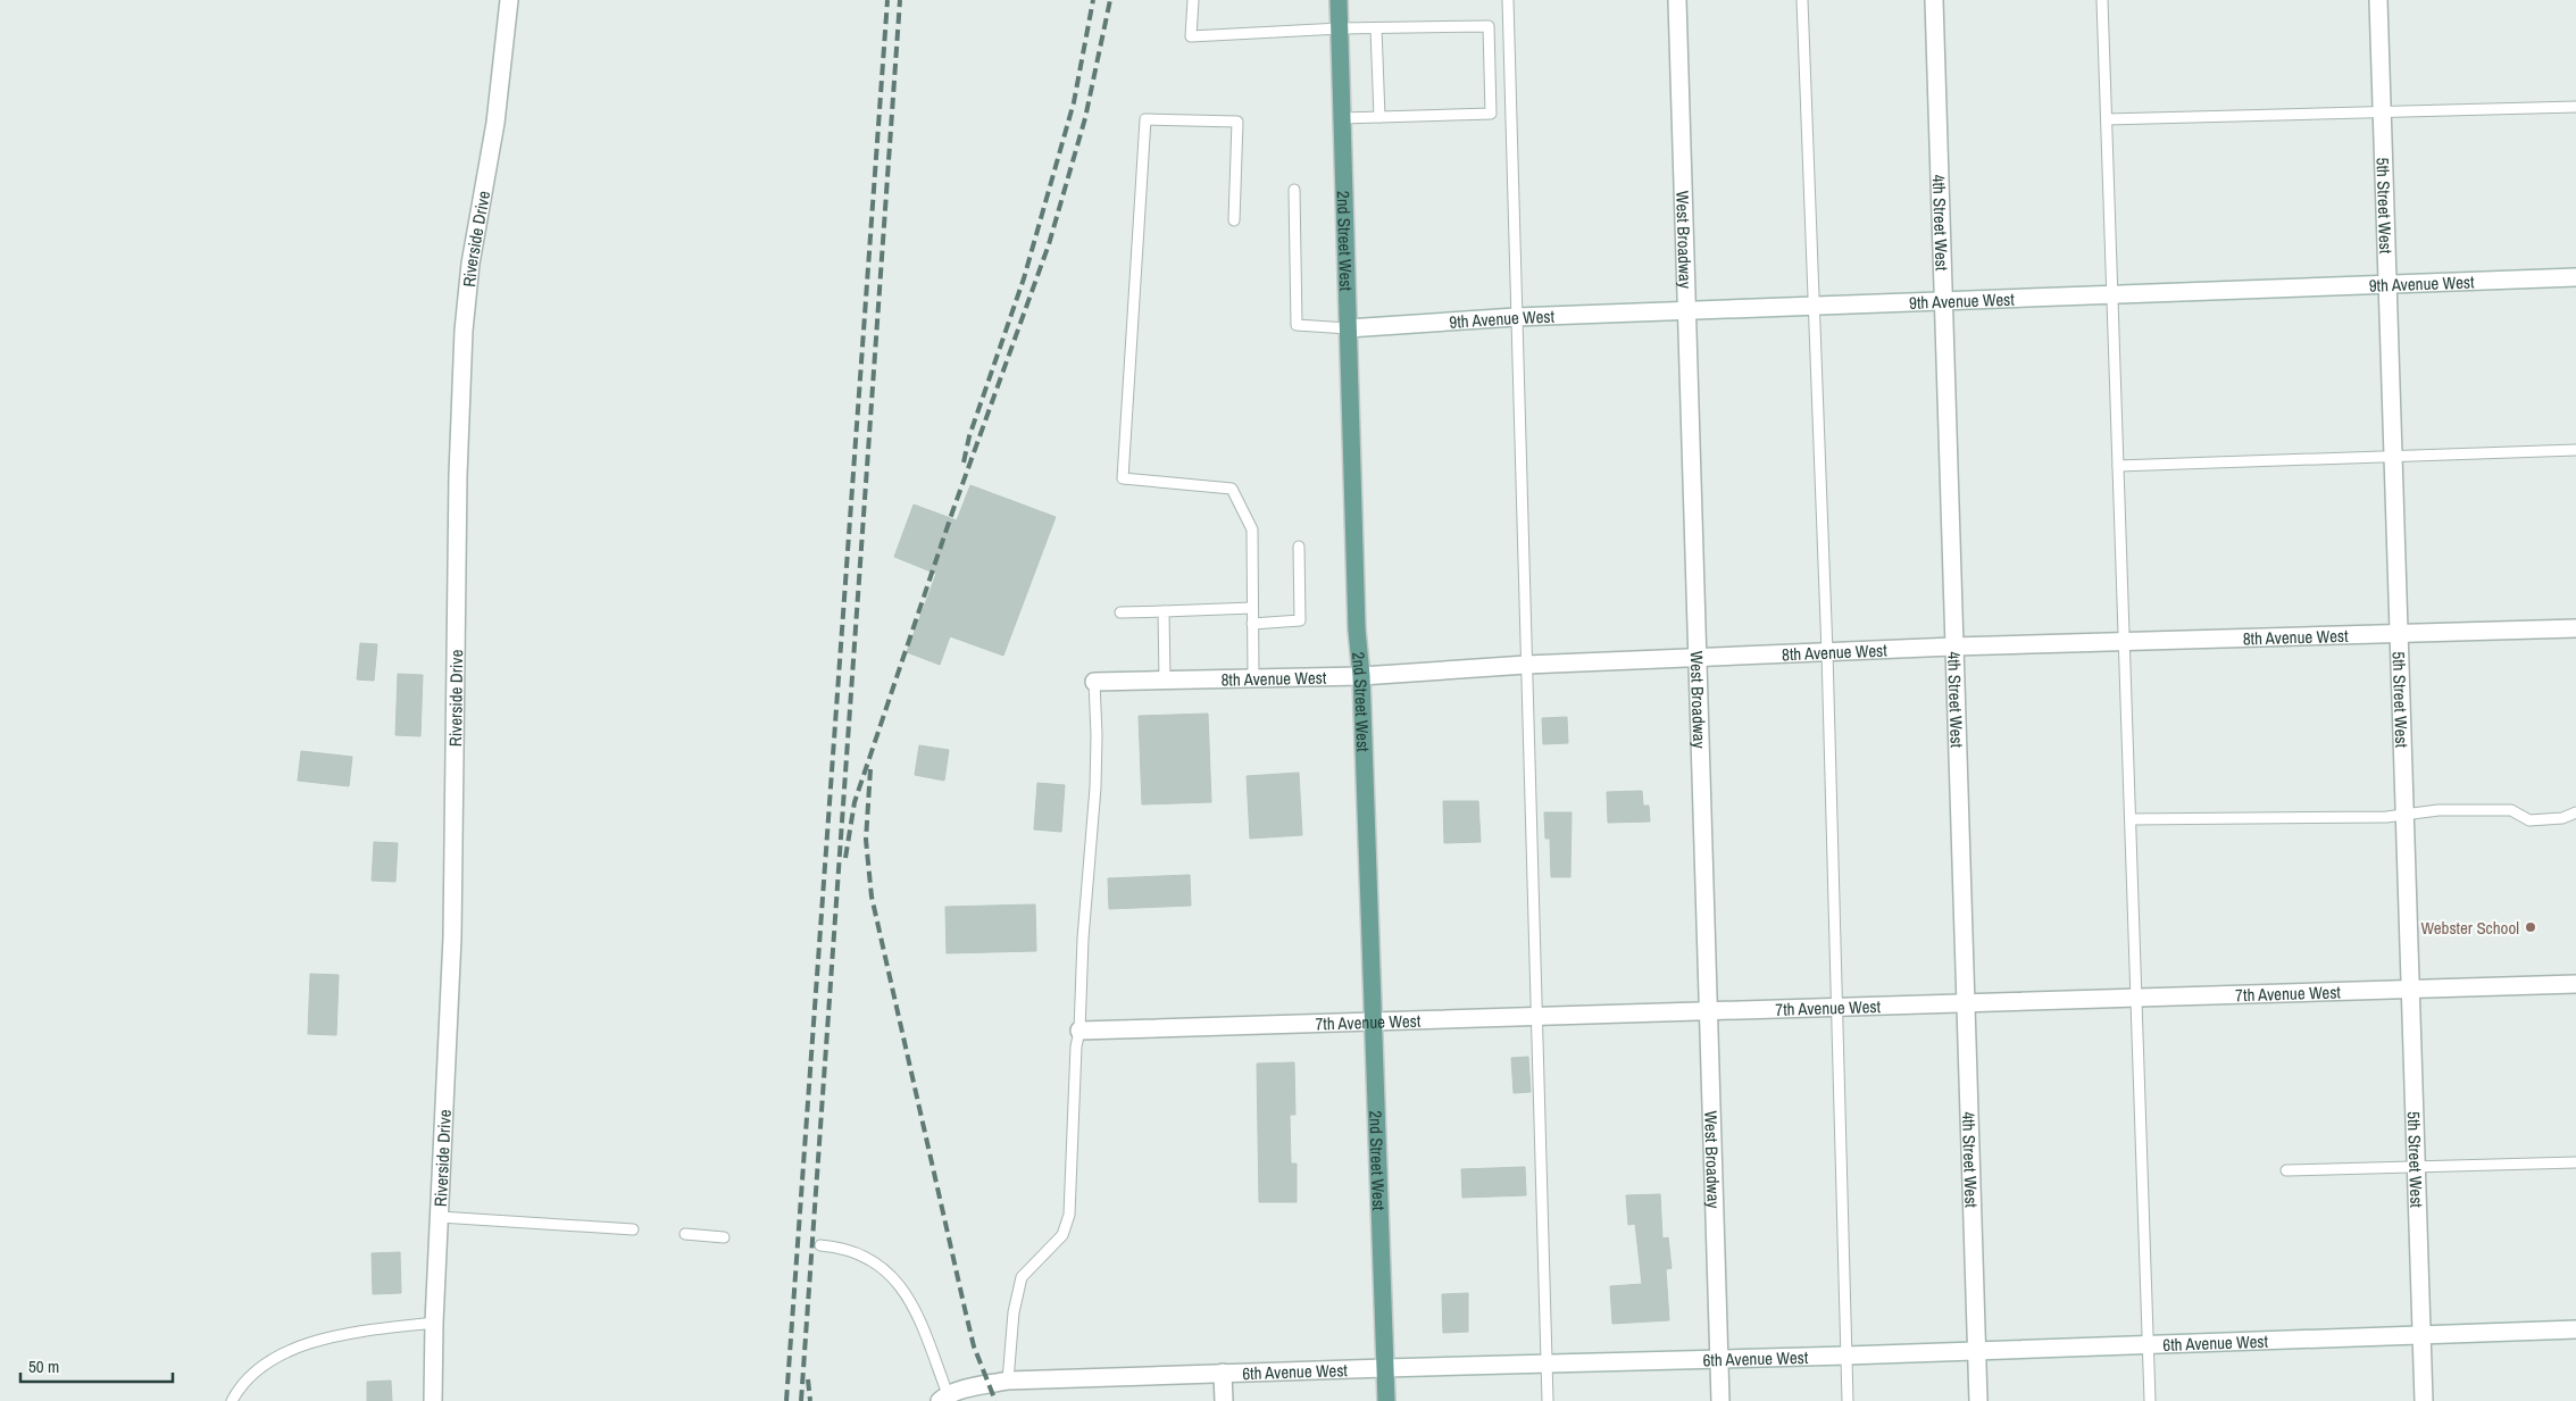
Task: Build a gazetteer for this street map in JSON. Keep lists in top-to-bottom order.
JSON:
{
  "streets": {
    "main road": ["2nd Street West"],
    "street": [
      "5th Street West",
      "4th Street West",
      "Riverside Drive",
      "West Broadway",
      "9th Avenue West",
      "8th Avenue West",
      "7th Avenue West",
      "6th Avenue West"
    ]
  },
  "crossings": [
    ["5th Street West", "9th Avenue West"],
    ["5th Street West", "8th Avenue West"],
    ["5th Street West", "7th Avenue West"],
    ["5th Street West", "6th Avenue West"],
    ["4th Street West", "9th Avenue West"],
    ["4th Street West", "8th Avenue West"],
    ["4th Street West", "7th Avenue West"],
    ["4th Street West", "6th Avenue West"],
    ["2nd Street West", "9th Avenue West"],
    ["2nd Street West", "8th Avenue West"],
    ["2nd Street West", "7th Avenue West"],
    ["2nd Street West", "6th Avenue West"],
    ["West Broadway", "9th Avenue West"],
    ["West Broadway", "8th Avenue West"],
    ["West Broadway", "7th Avenue West"],
    ["West Broadway", "6th Avenue West"]
  ],
  "places": ["Webster School"],
  "scale_bar": "50 m"
}
